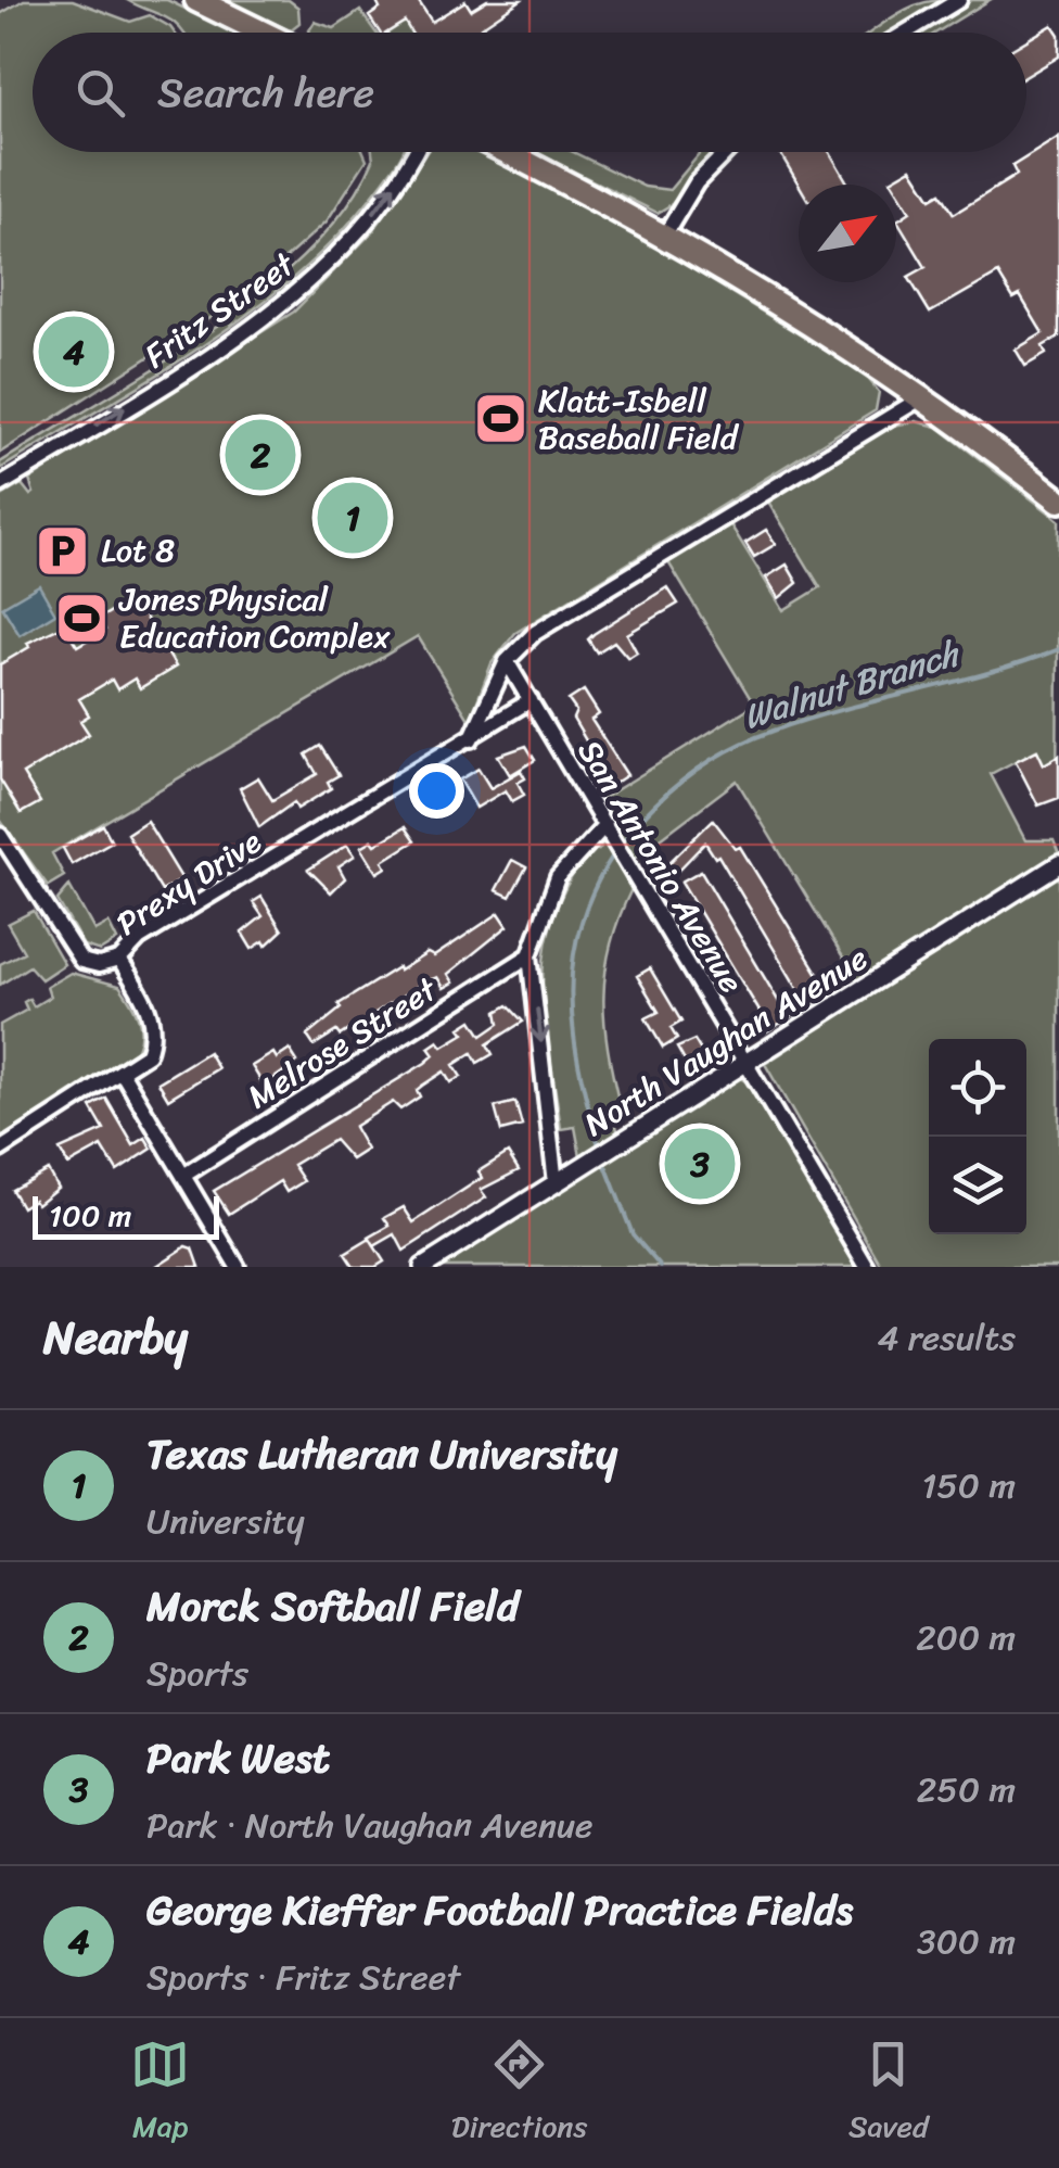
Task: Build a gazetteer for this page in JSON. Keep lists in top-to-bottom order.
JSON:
{
  "streets": {
    "street": [
      "Fritz Street",
      "San Antonio Avenue",
      "Prexy Drive",
      "North Vaughan Avenue",
      "Melrose Street"
    ]
  },
  "crossings": [
    ["San Antonio Avenue", "Prexy Drive"],
    ["San Antonio Avenue", "North Vaughan Avenue"]
  ],
  "one_way": ["Fritz Street"],
  "water": ["Walnut Branch"],
  "places": {
    "sports": ["Klatt-Isbell Baseball Field", "Jones Physical Education Complex"],
    "parking": ["Lot 8"]
  },
  "scale_bar": "100 m",
  "north": "top right",
  "page": {
    "search": "Search here",
    "pins": [
      "4",
      "2",
      "1",
      "3"
    ],
    "scale": "100 m",
    "heading": ["Nearby", "4 results"],
    "list": [
      {
        "mark": "1",
        "name": "Texas Lutheran University",
        "note": "University",
        "value": "150 m"
      },
      {
        "mark": "2",
        "name": "Morck Softball Field",
        "note": "Sports",
        "value": "200 m"
      },
      {
        "mark": "3",
        "name": "Park West",
        "note": "Park · North Vaughan Avenue",
        "value": "250 m"
      },
      {
        "mark": "4",
        "name": "George Kieffer Football Practice Fields",
        "note": "Sports · Fritz Street",
        "value": "300 m"
      }
    ],
    "nav": ["Map", "Directions", "Saved"]
  }
}
